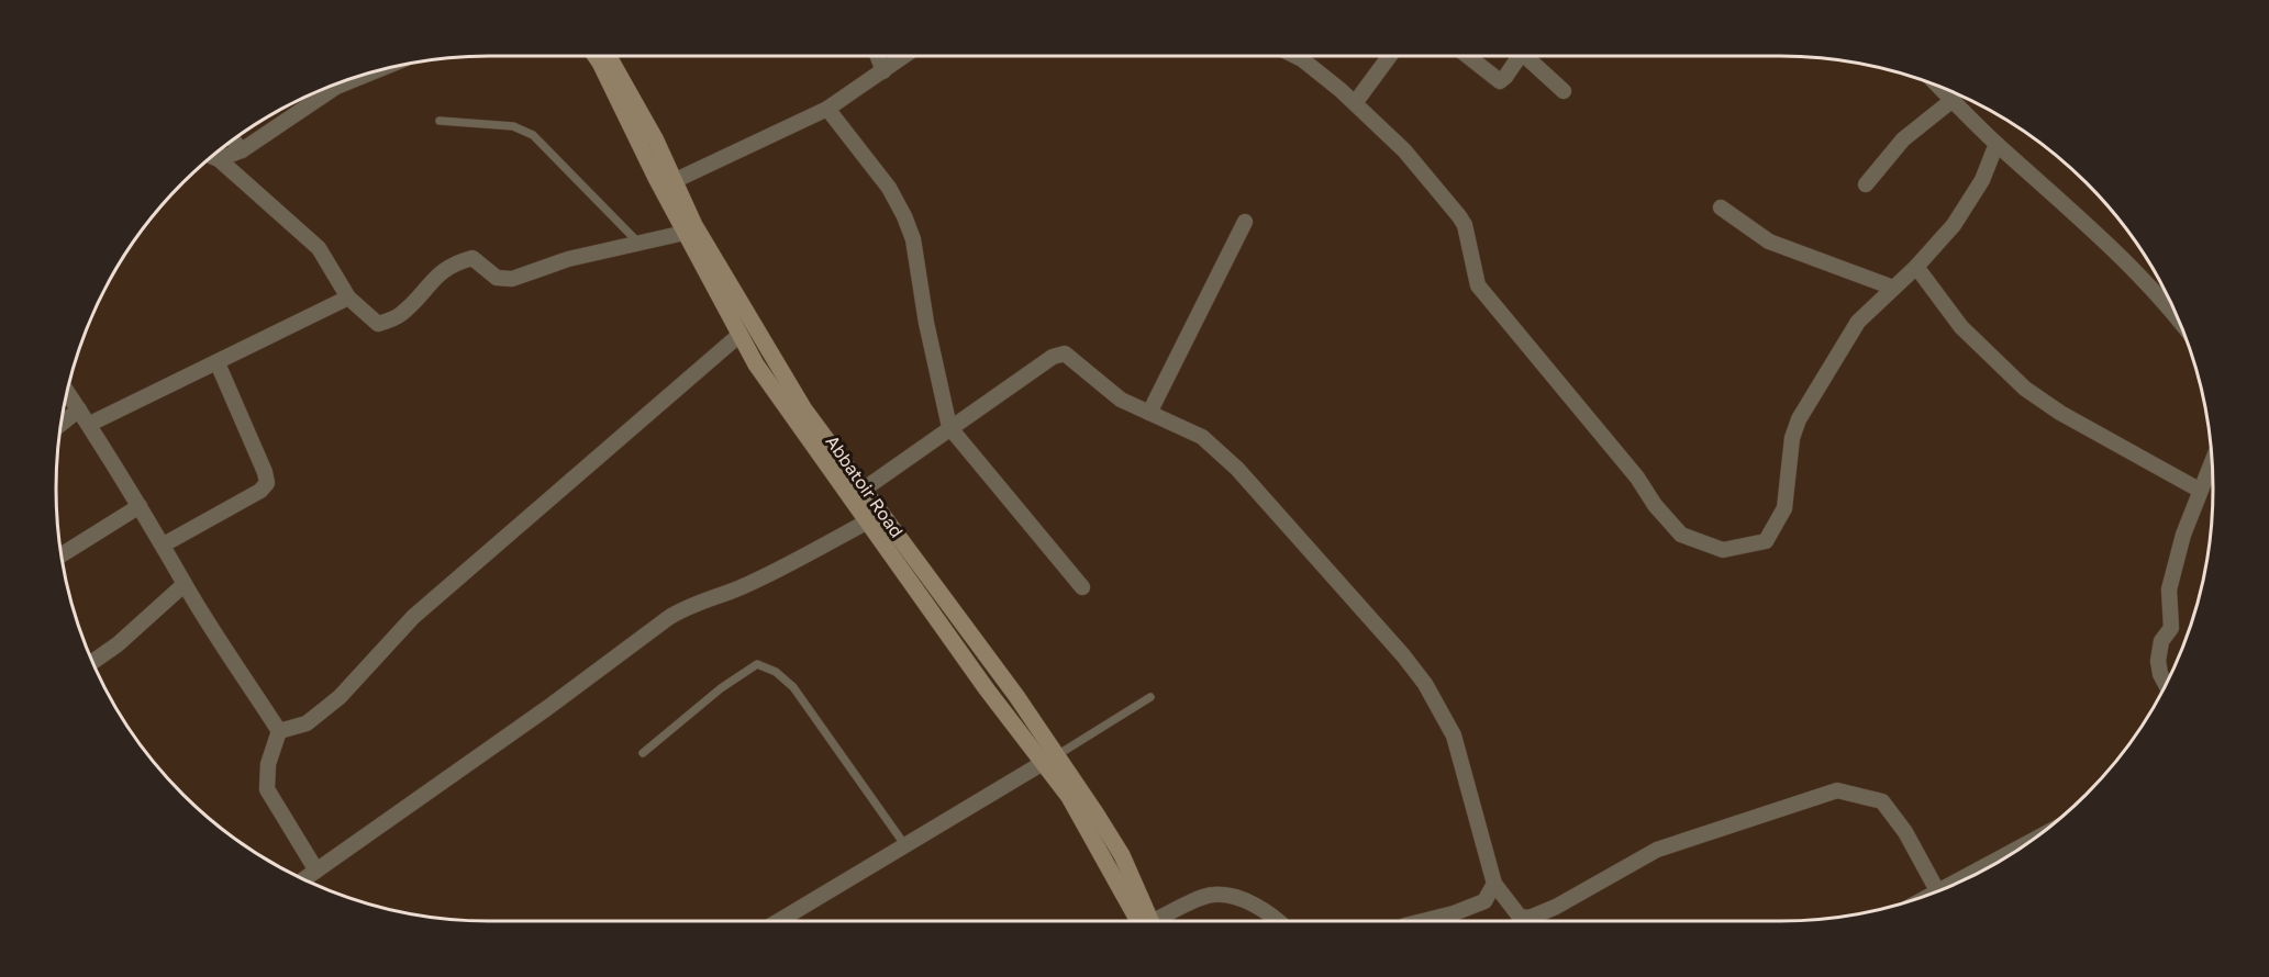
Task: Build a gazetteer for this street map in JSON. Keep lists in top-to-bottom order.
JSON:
{
  "streets": {
    "street": ["Abbatoir Road"]
  }
}
